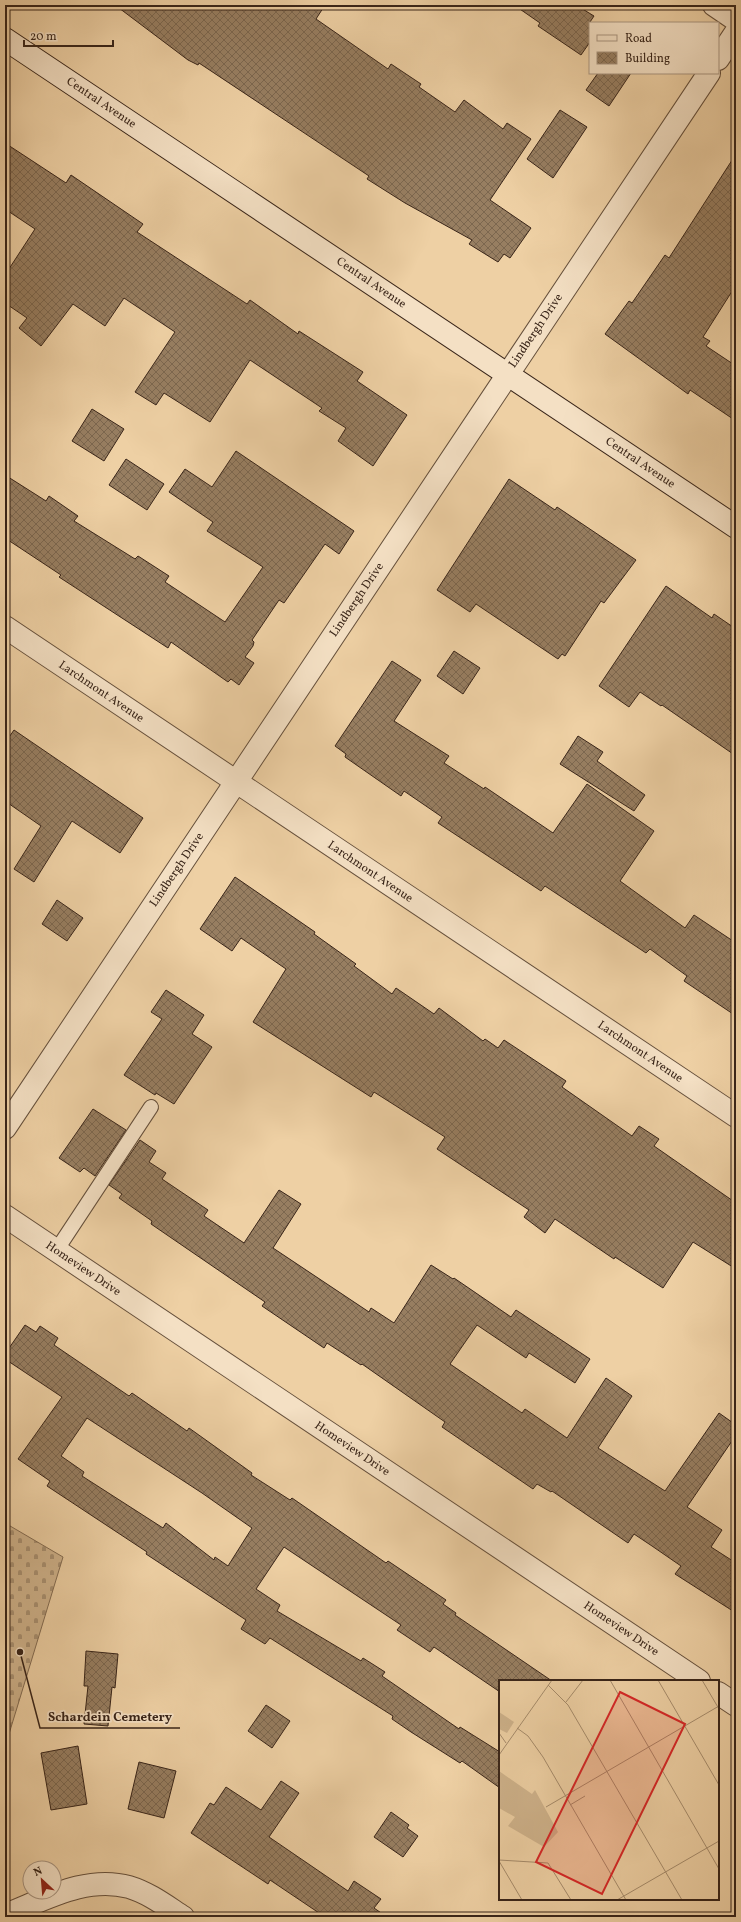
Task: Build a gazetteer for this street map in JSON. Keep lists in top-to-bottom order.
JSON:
{
  "streets": {
    "street": [
      "Central Avenue",
      "Lindbergh Drive",
      "Larchmont Avenue",
      "Homeview Drive"
    ]
  },
  "crossings": [
    ["Central Avenue", "Lindbergh Drive"],
    ["Lindbergh Drive", "Larchmont Avenue"]
  ],
  "places": ["Schardein Cemetery"],
  "legend": ["Road", "Building"],
  "scale_bar": "20 m",
  "north": "top left"
}
